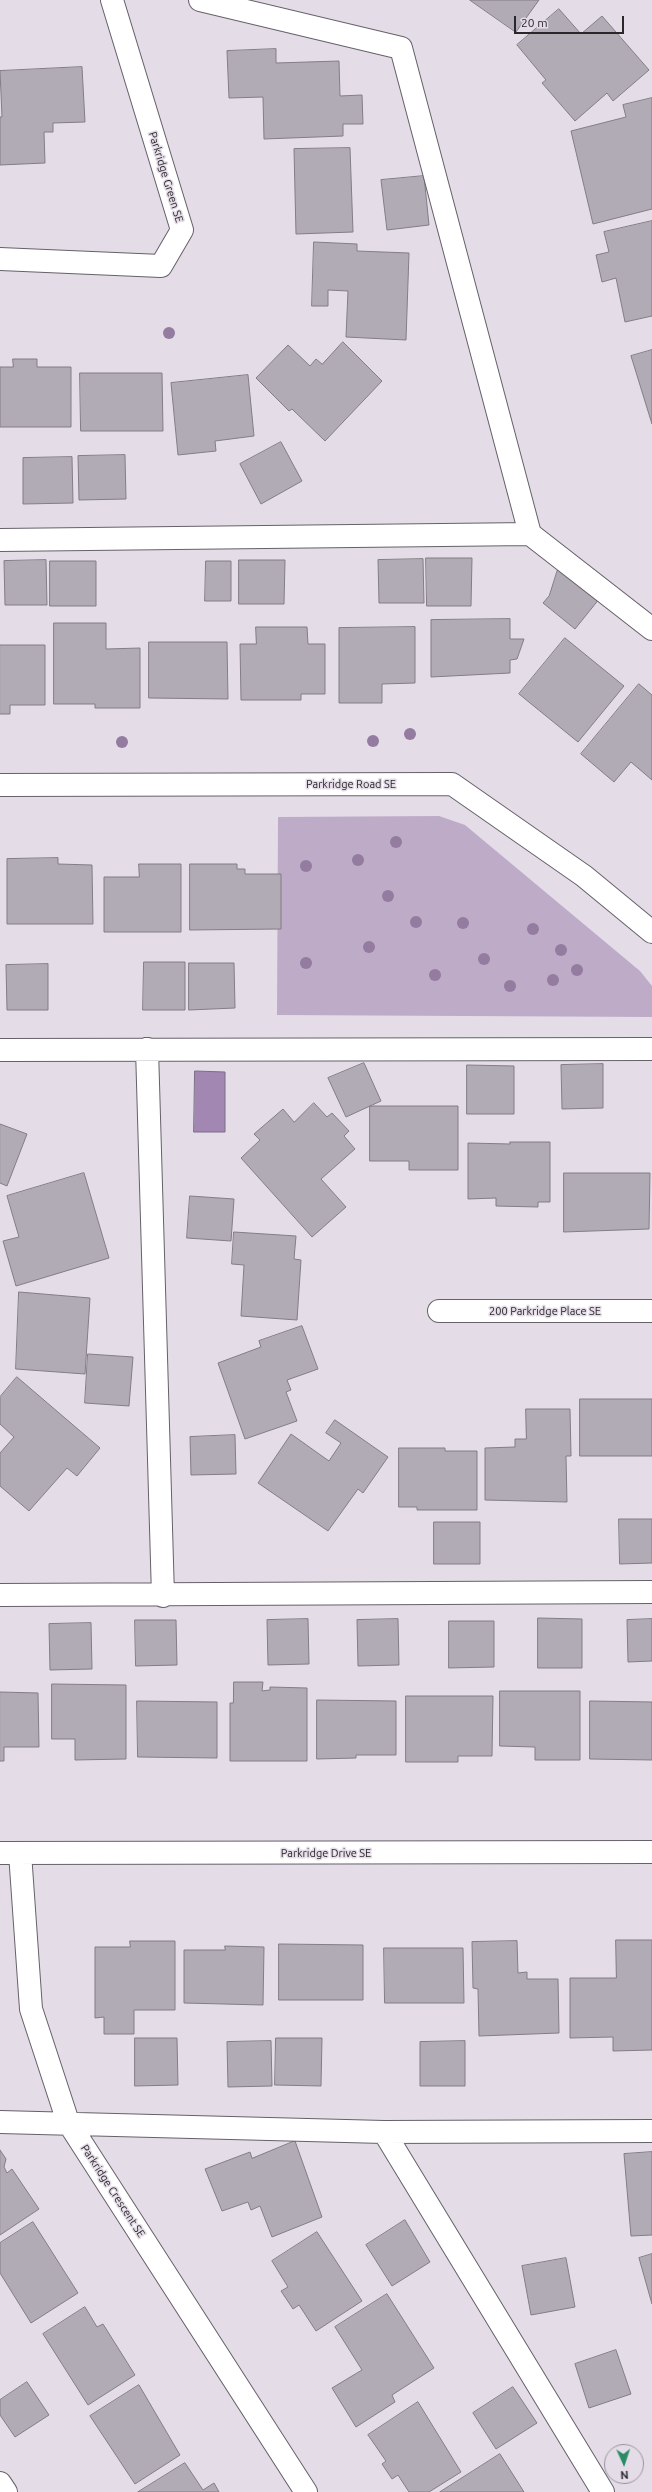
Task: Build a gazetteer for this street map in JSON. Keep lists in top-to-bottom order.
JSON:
{
  "streets": {
    "street": [
      "Parkridge Green SE",
      "Parkridge Road SE",
      "200 Parkridge Place SE",
      "Parkridge Drive SE",
      "Parkridge Crescent SE"
    ]
  },
  "crossings": [
    ["Parkridge Drive SE", "Parkridge Crescent SE"]
  ],
  "scale_bar": "20 m",
  "north": "bottom"
}
